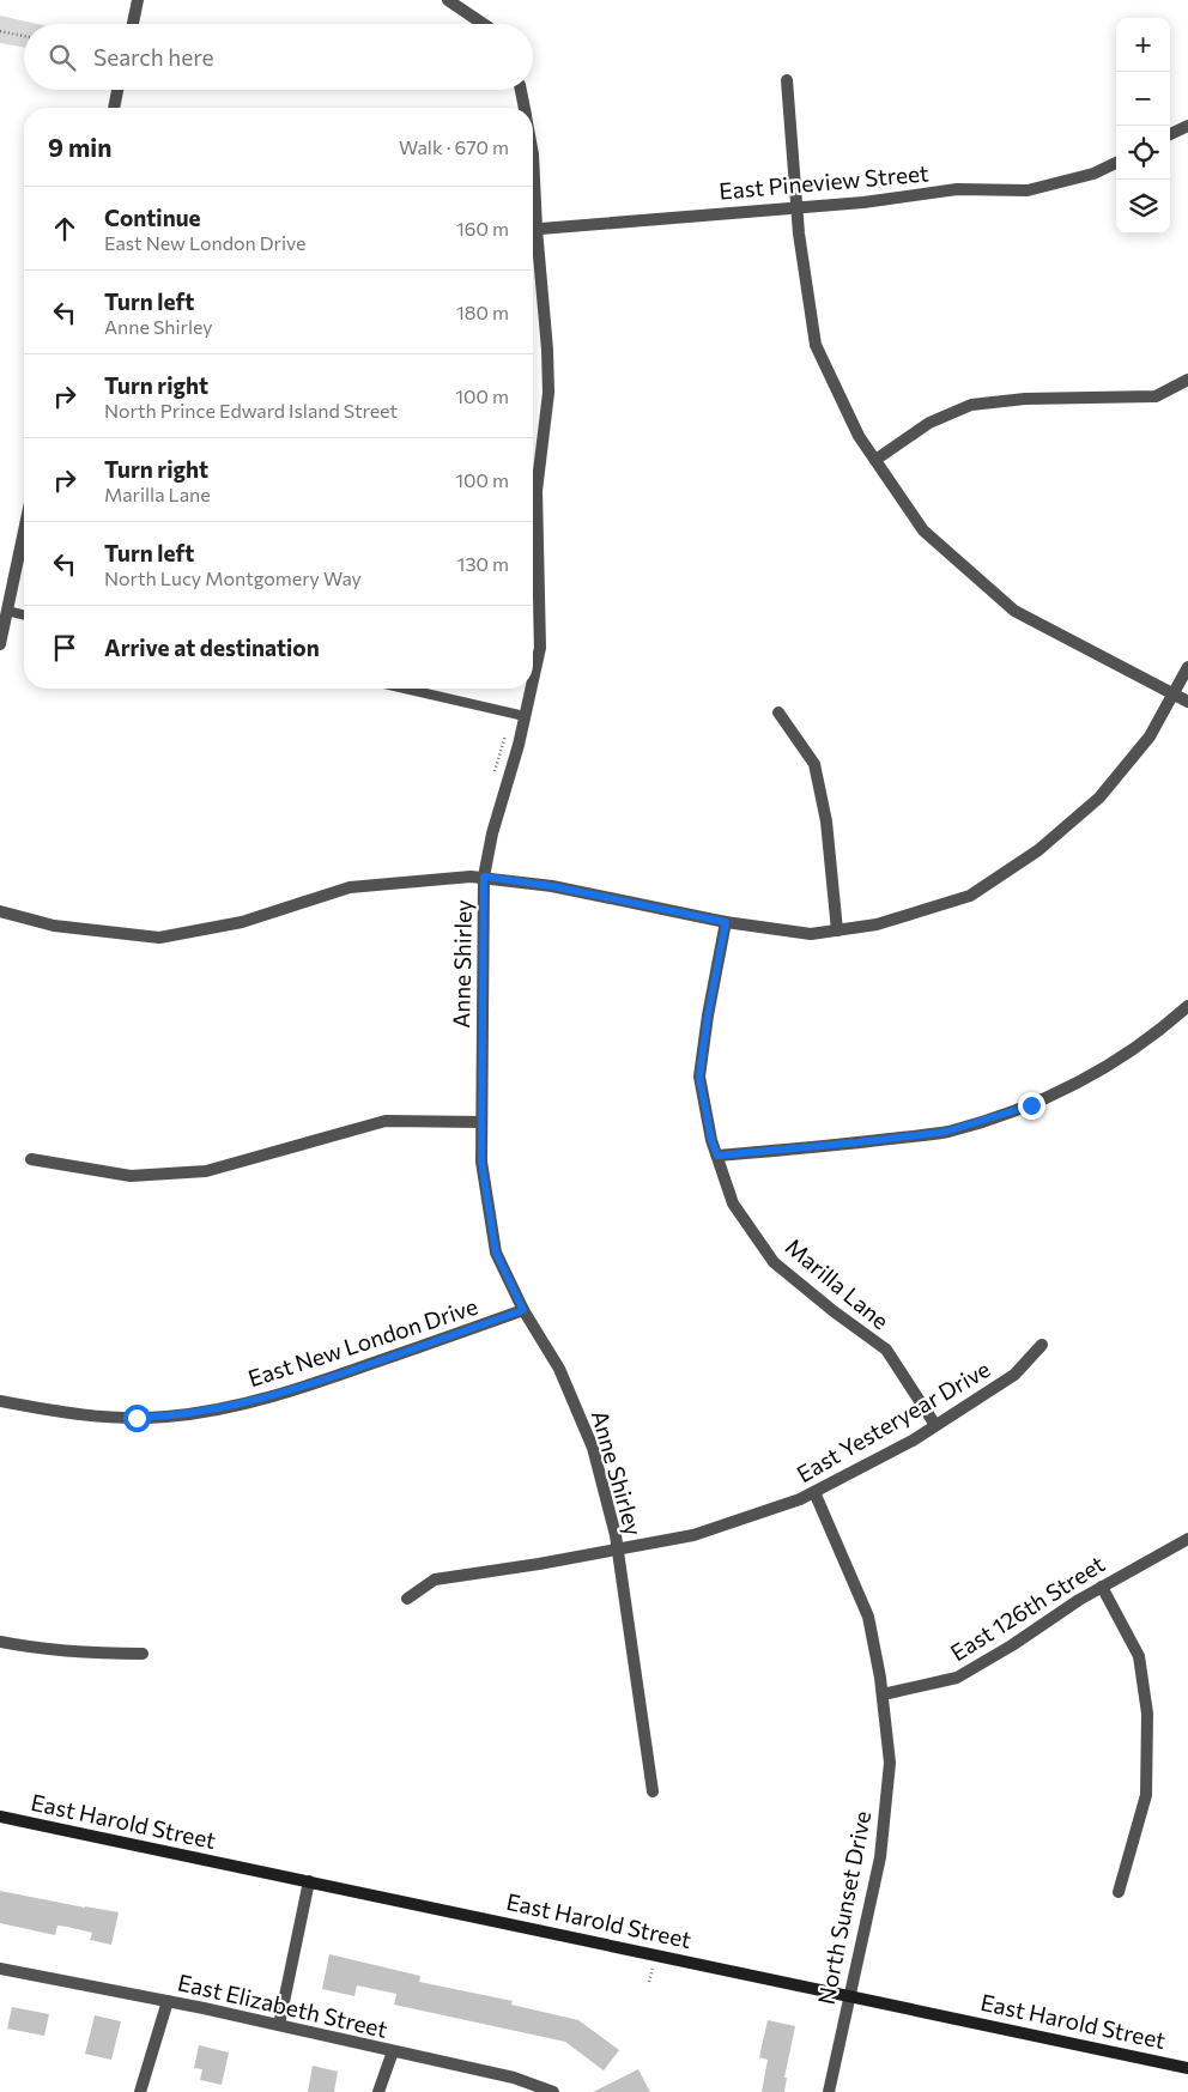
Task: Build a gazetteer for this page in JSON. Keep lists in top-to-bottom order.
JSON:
{
  "streets": {
    "main road": ["East Harold Street"],
    "street": [
      "East Pineview Street",
      "Anne Shirley",
      "Marilla Lane",
      "East New London Drive",
      "East Yesteryear Drive",
      "East 126th Street",
      "North Sunset Drive",
      "East Elizabeth Street"
    ]
  },
  "crossings": [
    ["Anne Shirley", "East New London Drive"],
    ["Anne Shirley", "East Yesteryear Drive"],
    ["Marilla Lane", "East Yesteryear Drive"],
    ["East Yesteryear Drive", "North Sunset Drive"],
    ["East 126th Street", "North Sunset Drive"],
    ["East Harold Street", "North Sunset Drive"]
  ],
  "page": {
    "map_buttons": ["+", "−"],
    "search": "Search here",
    "heading": ["9 min", "Walk · 670 m"],
    "list": [
      ["Continue", "East New London Drive", "160 m"],
      ["Turn left", "Anne Shirley", "180 m"],
      ["Turn right", "North Prince Edward Island Street", "100 m"],
      ["Turn right", "Marilla Lane", "100 m"],
      ["Turn left", "North Lucy Montgomery Way", "130 m"],
      "Arrive at destination"
    ]
  }
}
